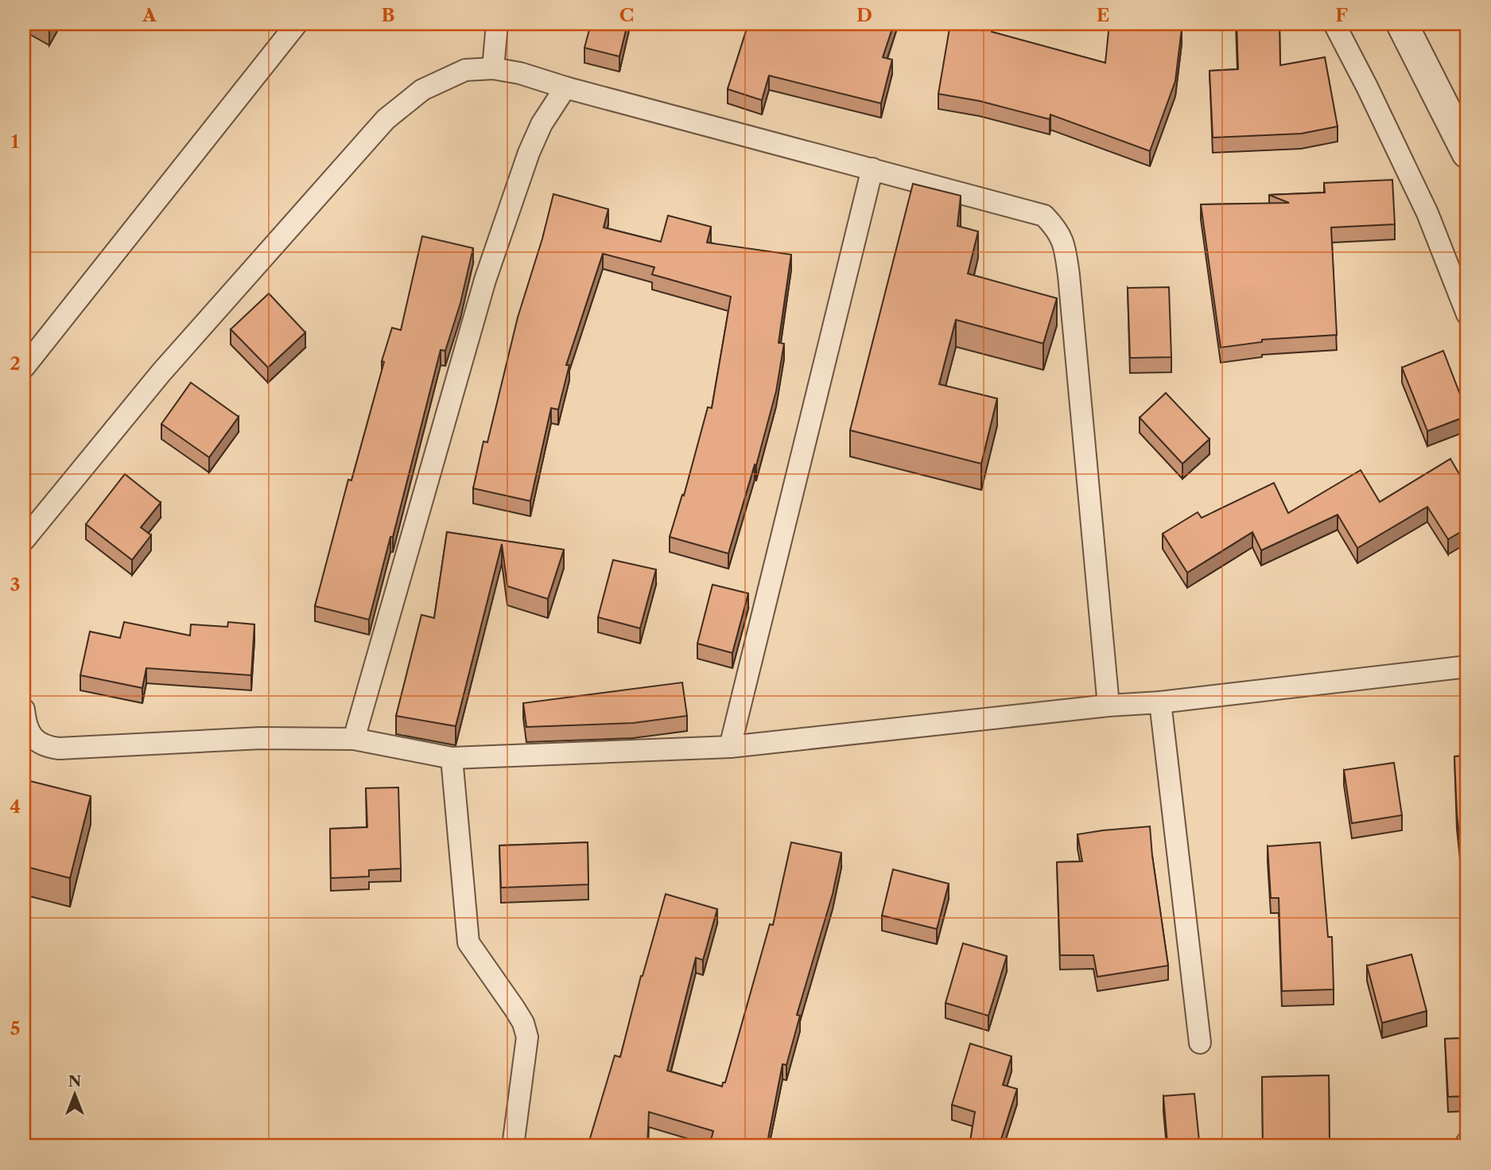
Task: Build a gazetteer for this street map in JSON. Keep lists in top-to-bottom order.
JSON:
{
  "north": "top",
  "grid": {
    "columns": [
      "A",
      "B",
      "C",
      "D",
      "E",
      "F"
    ],
    "rows": [
      "1",
      "2",
      "3",
      "4",
      "5"
    ]
  }
}
